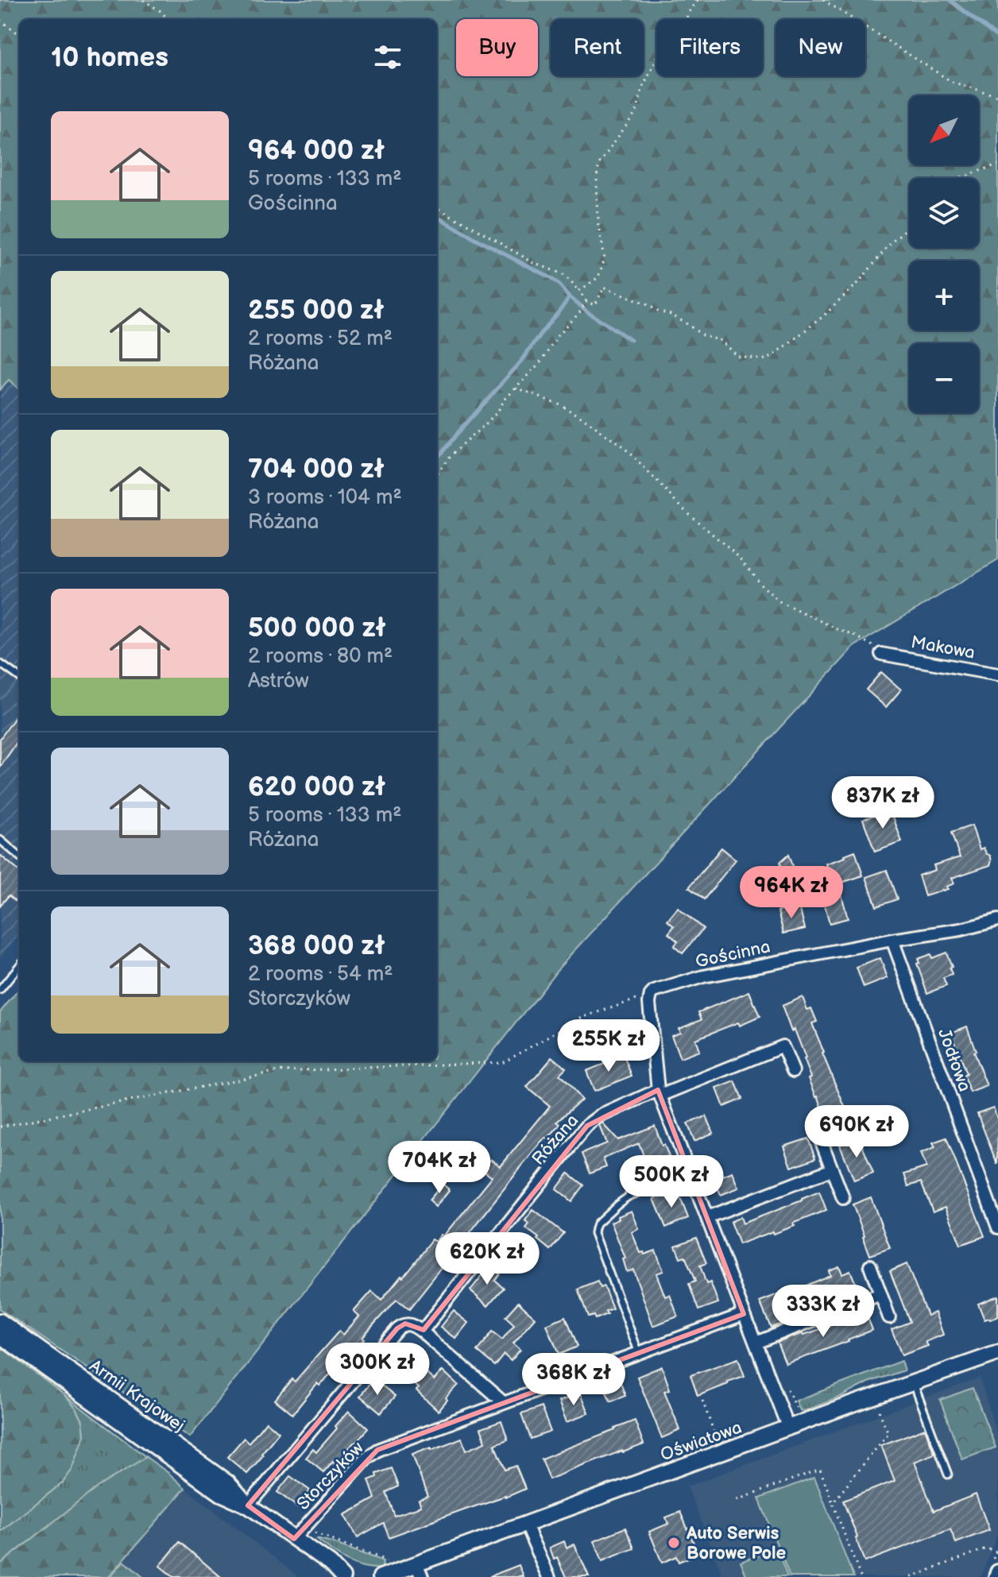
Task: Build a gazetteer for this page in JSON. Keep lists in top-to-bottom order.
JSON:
{
  "streets": {
    "street": [
      "Makowa",
      "Gościnna",
      "Jodłowa",
      "Różana",
      "Armii Krajowej",
      "Oświatowa",
      "Storczyków"
    ]
  },
  "crossings": [
    ["Gościnna", "Jodłowa"],
    ["Armii Krajowej", "Storczyków"]
  ],
  "places": ["Auto Serwis Borowe Pole"],
  "north": "bottom left",
  "page": {
    "chip": [
      "Buy",
      "Rent",
      "Filters",
      "New"
    ],
    "heading": "10 homes",
    "map_buttons": ["+", "−"],
    "list": [
      {
        "name": "964 000 zł",
        "note": "5 rooms · 133 m² · Gościnna"
      },
      {
        "name": "255 000 zł",
        "note": "2 rooms · 52 m² · Różana"
      },
      {
        "name": "704 000 zł",
        "note": "3 rooms · 104 m² · Różana"
      },
      {
        "name": "500 000 zł",
        "note": "2 rooms · 80 m² · Astrów"
      },
      {
        "name": "620 000 zł",
        "note": "5 rooms · 133 m² · Różana"
      },
      {
        "name": "368 000 zł",
        "note": "2 rooms · 54 m² · Storczyków"
      }
    ],
    "price": [
      "837K zł",
      "964K zł",
      "255K zł",
      "690K zł",
      "704K zł",
      "500K zł",
      "620K zł",
      "333K zł",
      "300K zł",
      "368K zł"
    ]
  }
}
